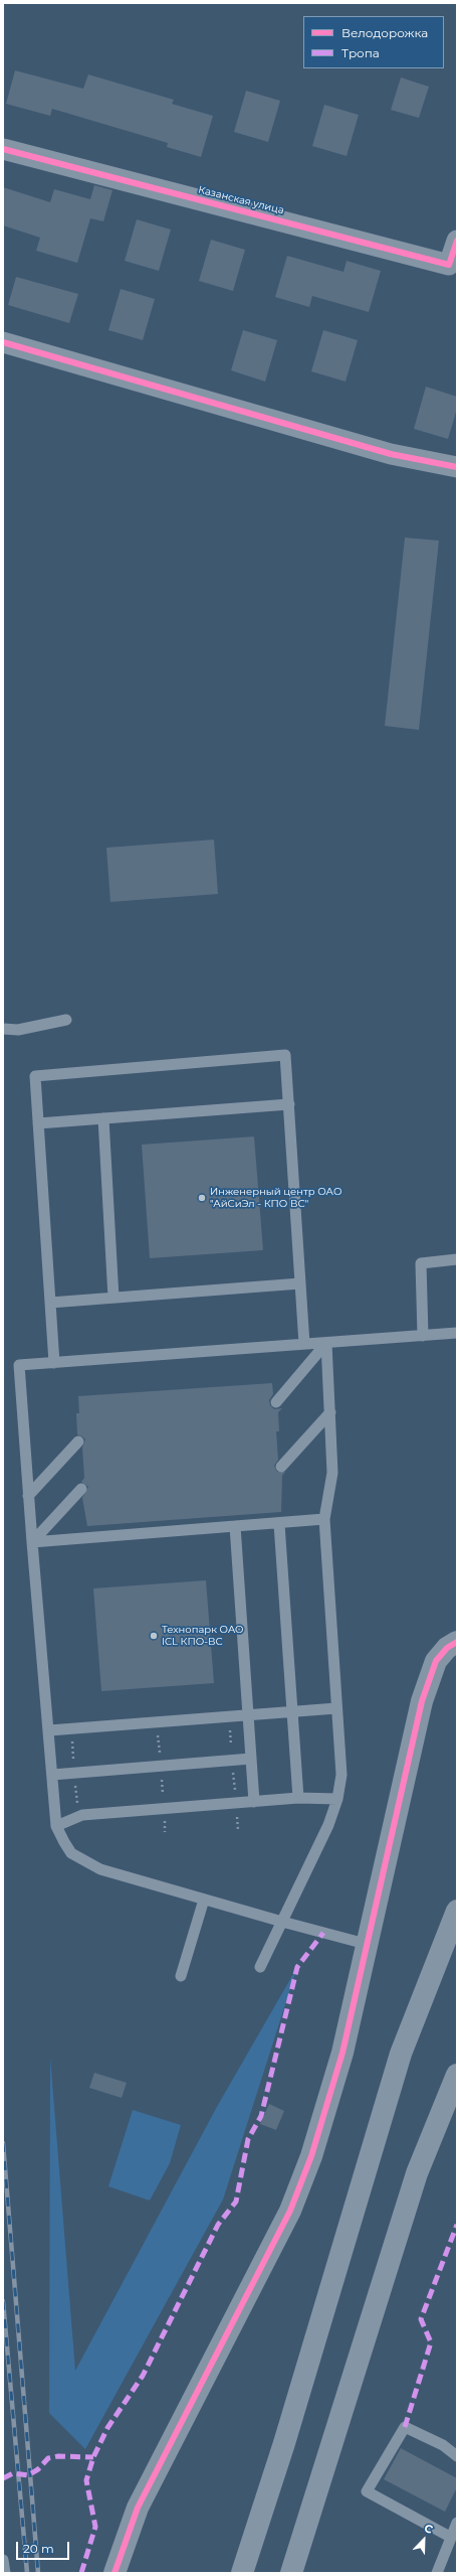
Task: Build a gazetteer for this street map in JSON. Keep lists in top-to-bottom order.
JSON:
{
  "streets": {
    "street": ["Казанская улица"]
  },
  "places": ["Инженерный центр ОАО \"АйСиЭл - КПО ВС\"", "Технопарк OAO ICL КПО-ВС"],
  "legend": ["Велодорожка", "Тропа"],
  "scale_bar": "20 m",
  "north": "top right"
}
